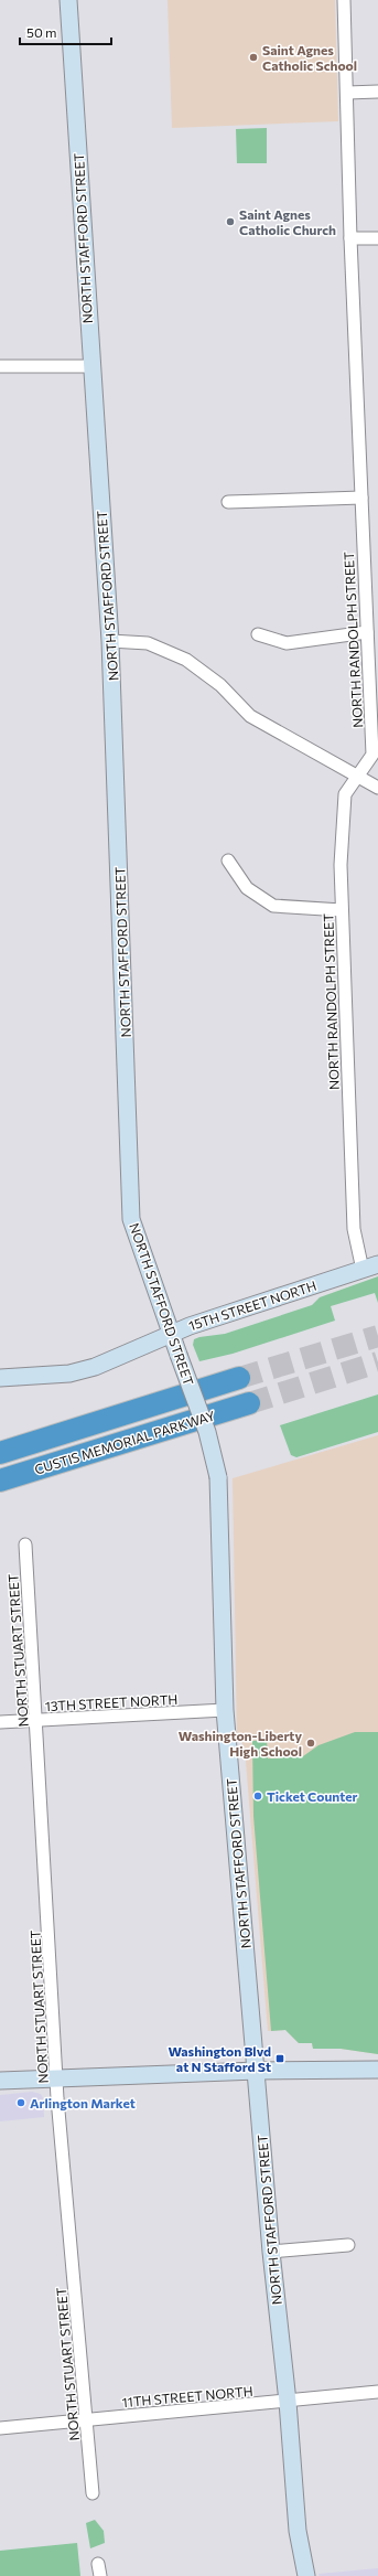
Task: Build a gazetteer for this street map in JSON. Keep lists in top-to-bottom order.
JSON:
{
  "streets": {
    "highway": ["CUSTIS MEMORIAL PARKWAY"],
    "street": [
      "NORTH STAFFORD STREET",
      "NORTH RANDOLPH STREET",
      "15TH STREET NORTH",
      "NORTH STUART STREET",
      "13TH STREET NORTH",
      "11TH STREET NORTH"
    ]
  },
  "crossings": [
    ["NORTH STAFFORD STREET", "15TH STREET NORTH"],
    ["NORTH STAFFORD STREET", "13TH STREET NORTH"],
    ["NORTH STAFFORD STREET", "11TH STREET NORTH"],
    ["NORTH RANDOLPH STREET", "15TH STREET NORTH"],
    ["NORTH STUART STREET", "13TH STREET NORTH"],
    ["NORTH STUART STREET", "11TH STREET NORTH"]
  ],
  "places": {
    "other": [
      "Saint Agnes Catholic School",
      "Saint Agnes Catholic Church",
      "Washington-Liberty High School",
      "Ticket Counter",
      "Arlington Market"
    ],
    "transit": ["Washington Blvd at N Stafford St"]
  },
  "scale_bar": "50 m"
}
